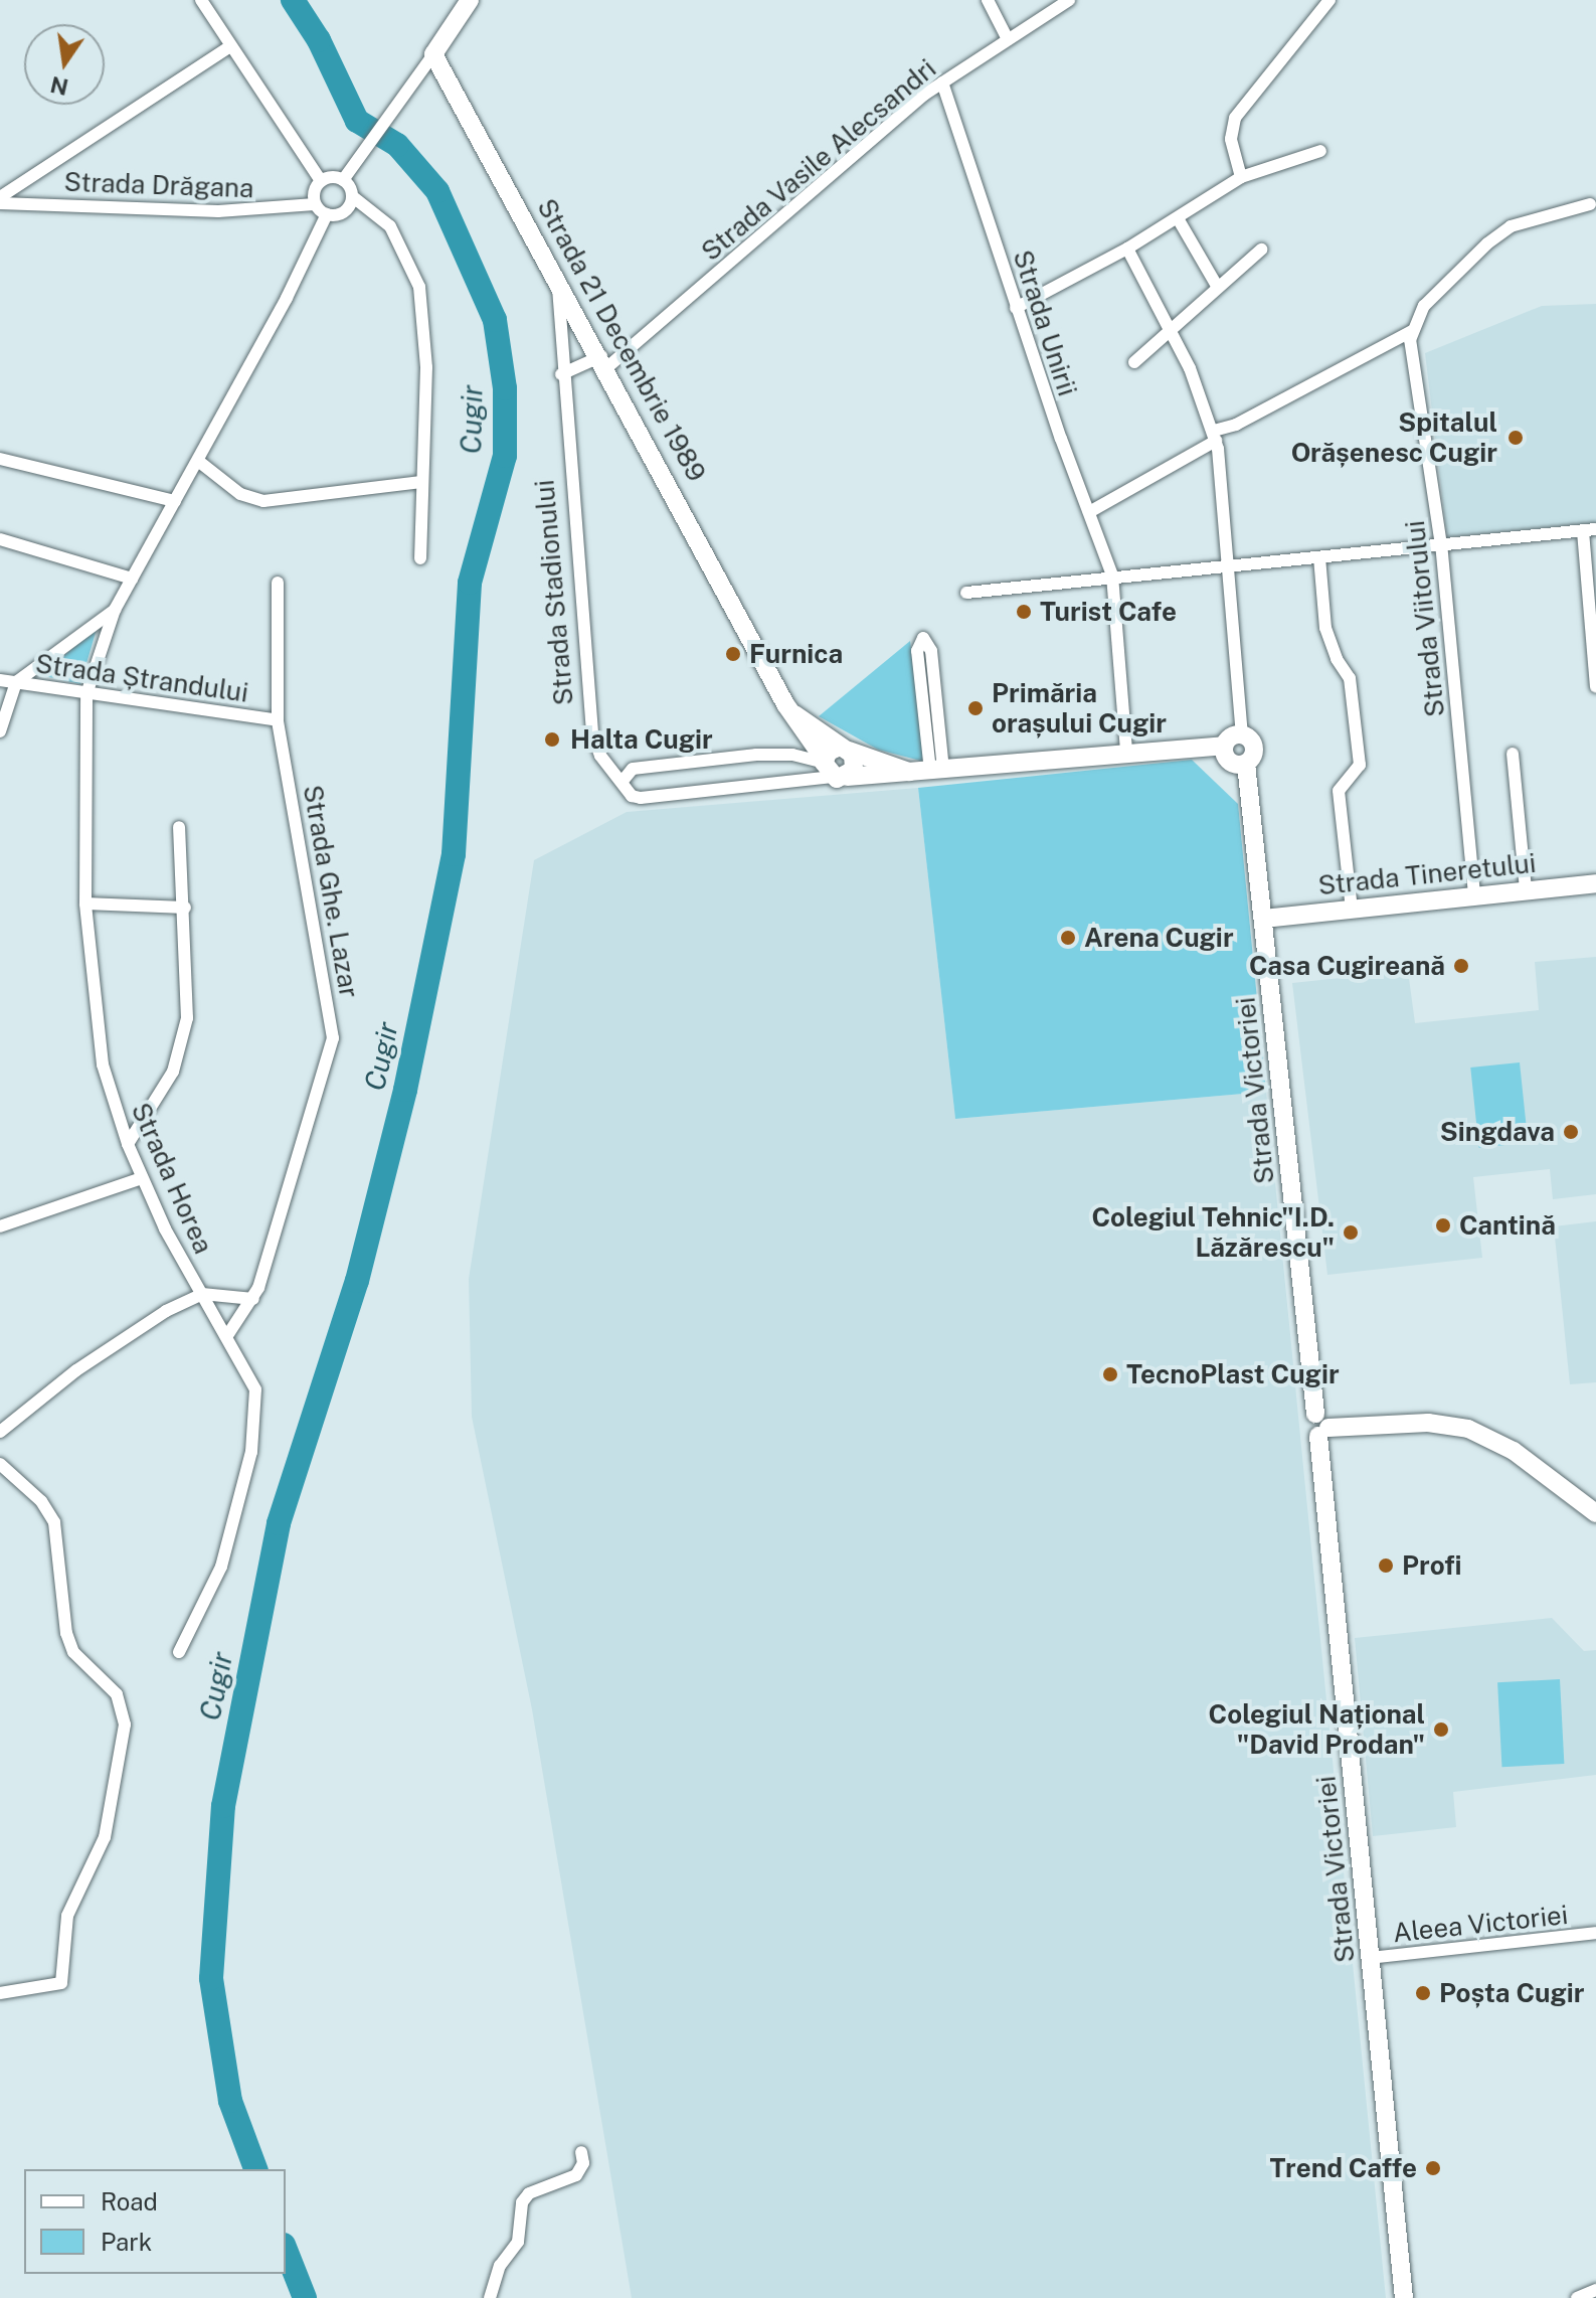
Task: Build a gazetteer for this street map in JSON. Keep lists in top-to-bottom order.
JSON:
{
  "streets": {
    "main road": ["Strada 21 Decembrie 1989", "Strada Tineretului", "Strada Victoriei"],
    "street": [
      "Strada Vasile Alecsandri",
      "Strada Drăgana",
      "Strada Unirii",
      "Strada Stadionului",
      "Strada Viitorului",
      "Strada Ștrandului",
      "Strada Ghe. Lazar",
      "Strada Horea",
      "Aleea Victoriei"
    ]
  },
  "crossings": [
    ["Strada Vasile Alecsandri", "Strada Unirii"],
    ["Strada Vasile Alecsandri", "Strada 21 Decembrie 1989"],
    ["Strada 21 Decembrie 1989", "Strada Stadionului"],
    ["Strada Viitorului", "Strada Tineretului"],
    ["Strada Ștrandului", "Strada Ghe. Lazar"],
    ["Strada Ștrandului", "Strada Horea"],
    ["Strada Tineretului", "Strada Victoriei"],
    ["Strada Ghe. Lazar", "Strada Horea"],
    ["Strada Victoriei", "Aleea Victoriei"]
  ],
  "water": ["Cugir"],
  "places": [
    "Spitalul Orășenesc Cugir",
    "Turist Cafe",
    "Furnica",
    "Primăria orașului Cugir",
    "Halta Cugir",
    "Arena Cugir",
    "Casa Cugireană",
    "Singdava",
    "Cantină",
    "Colegiul Tehnic\"I.D. Lăzărescu\"",
    "TecnoPlast Cugir",
    "Profi",
    "Colegiul Național \"David Prodan\"",
    "Poșta Cugir",
    "Trend Caffe"
  ],
  "legend": ["Road", "Park"],
  "north": "bottom"
}
